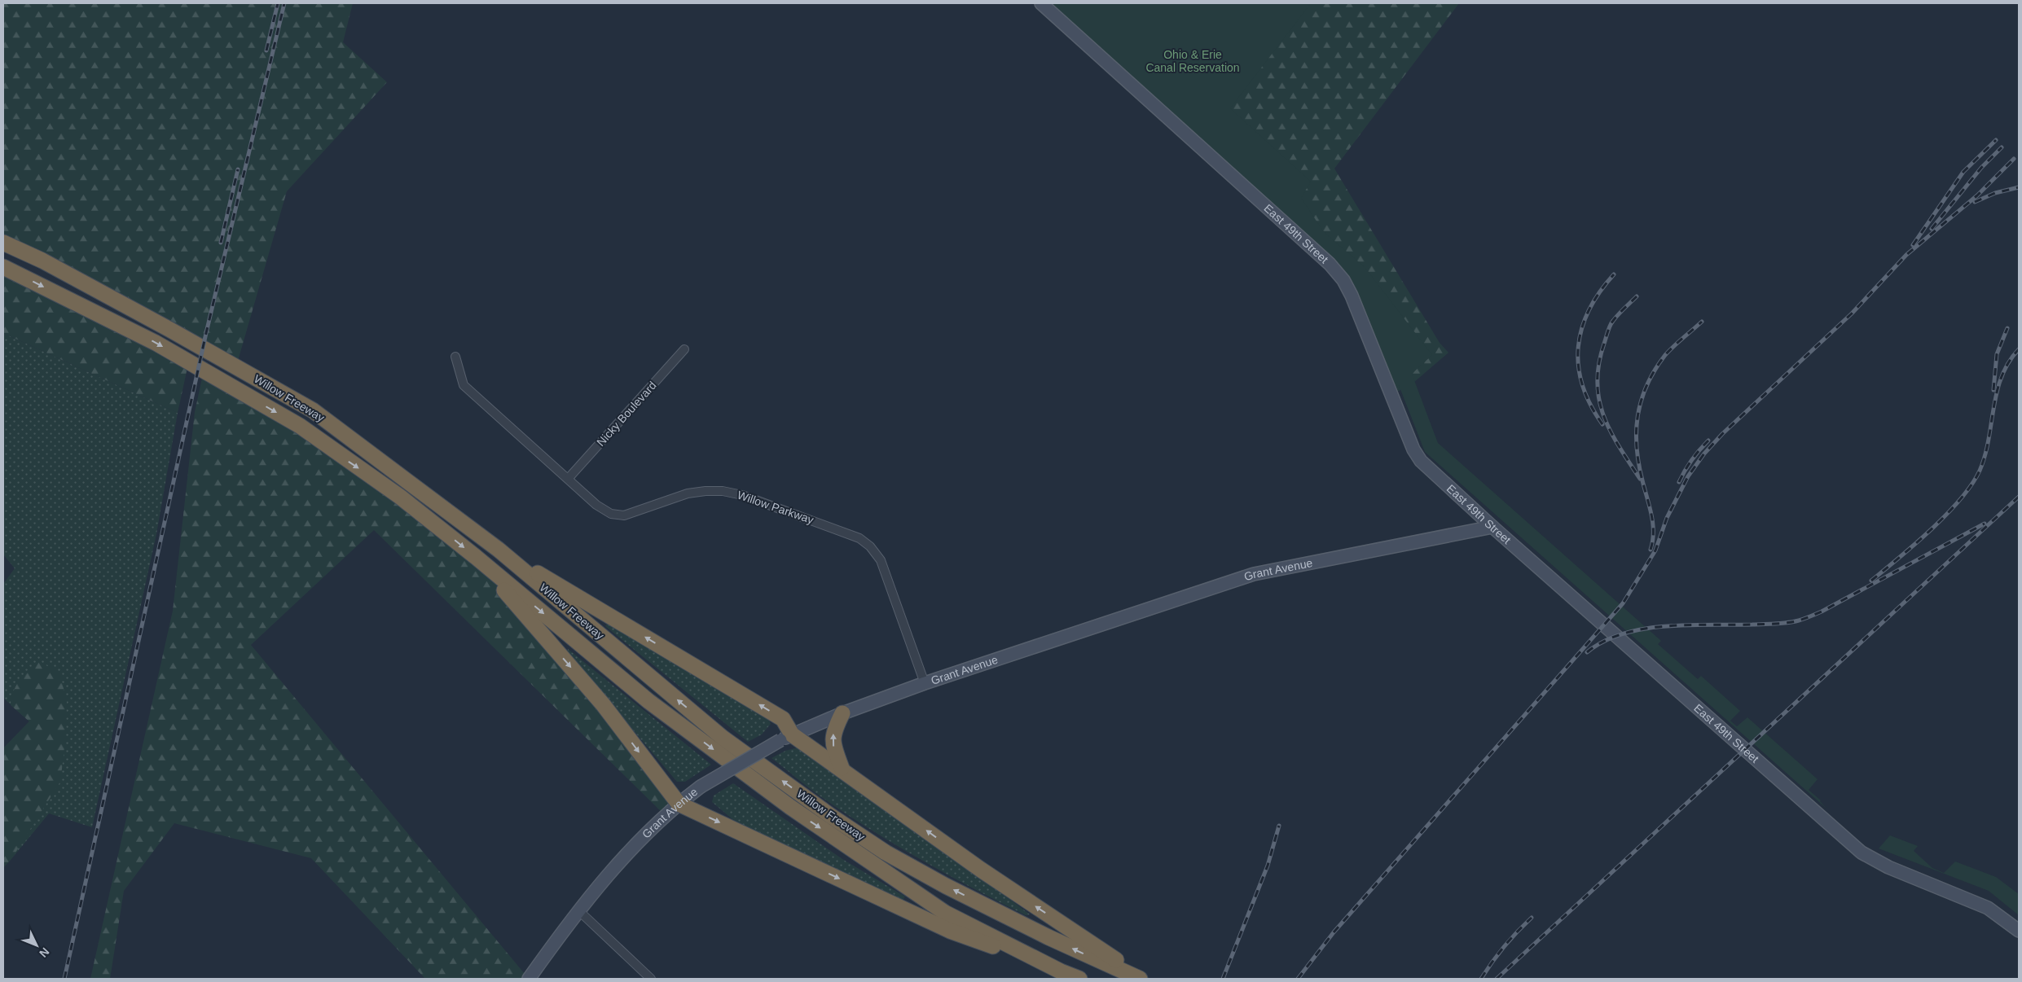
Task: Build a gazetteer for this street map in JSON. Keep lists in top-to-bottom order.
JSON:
{
  "streets": {
    "highway": ["Willow Freeway"],
    "street": [
      "East 49th Street",
      "Nicky Boulevard",
      "Willow Parkway",
      "Grant Avenue"
    ]
  },
  "crossings": [
    ["East 49th Street", "Grant Avenue"],
    ["Nicky Boulevard", "Willow Parkway"],
    ["Willow Parkway", "Grant Avenue"]
  ],
  "parks": ["Ohio & Erie Canal Reservation"],
  "north": "bottom right"
}
